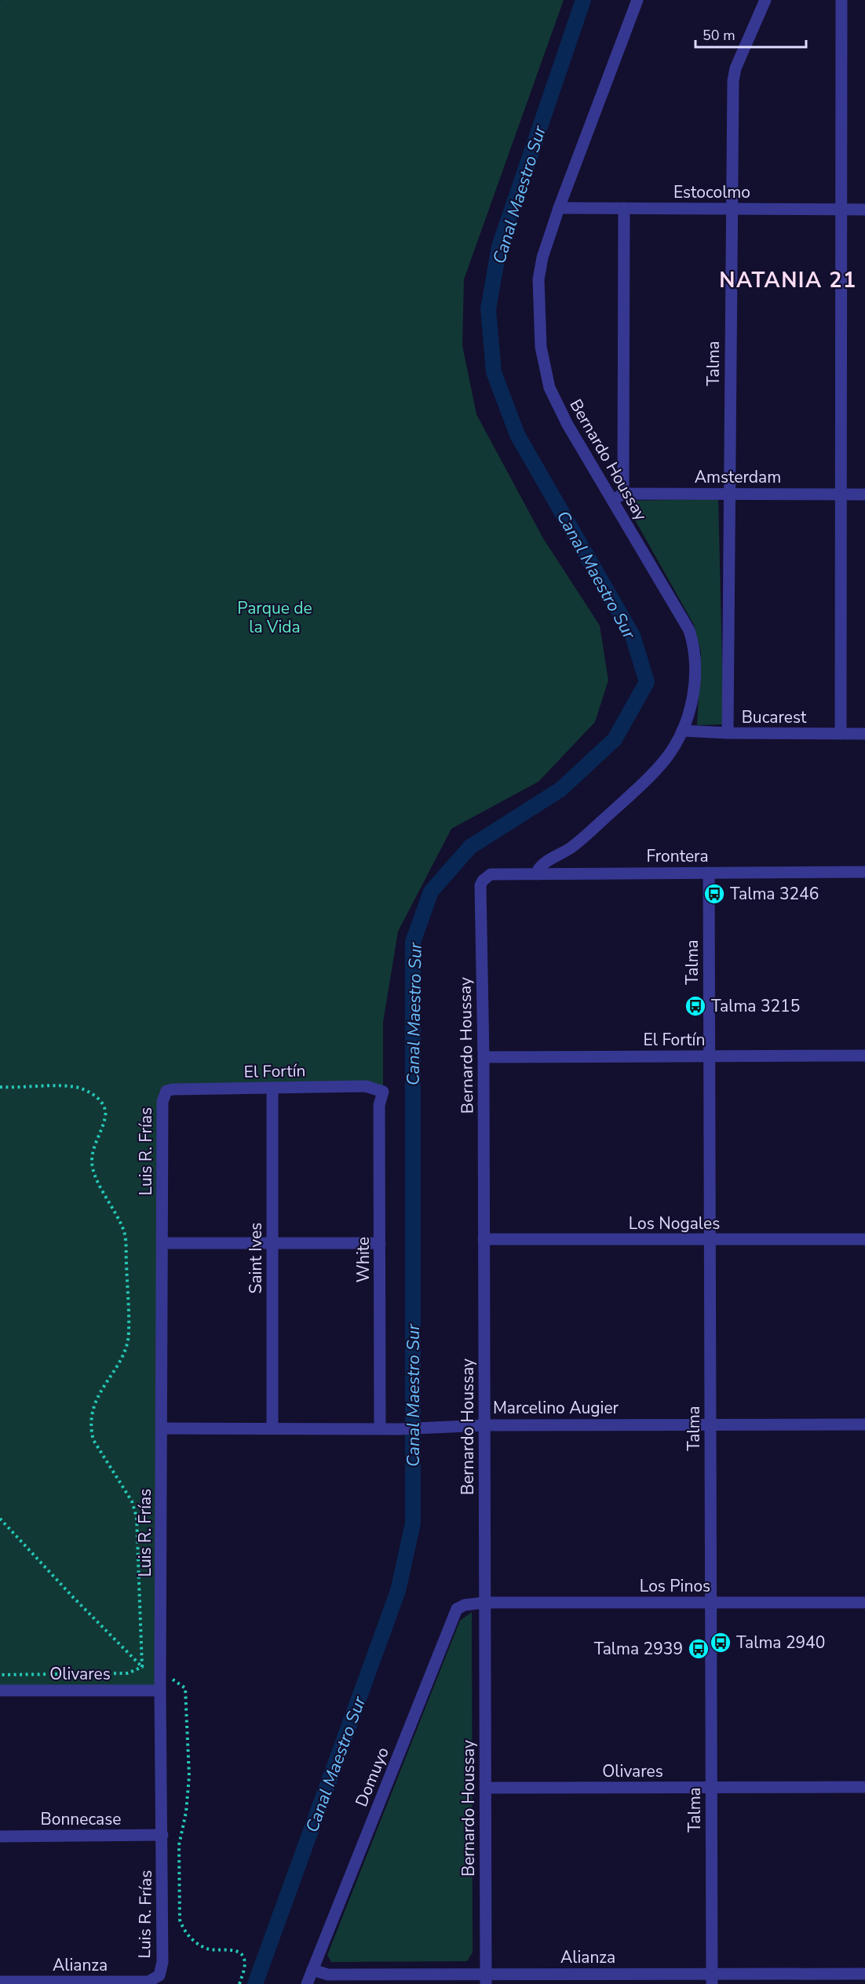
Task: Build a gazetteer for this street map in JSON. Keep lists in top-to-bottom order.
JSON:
{
  "streets": {
    "street": [
      "Estocolmo",
      "Talma",
      "Bernardo Houssay",
      "Amsterdam",
      "Bucarest",
      "Frontera",
      "El Fortín",
      "Luis R. Frías",
      "Los Nogales",
      "Saint Ives",
      "White",
      "Marcelino Augier",
      "Los Pinos",
      "Olivares",
      "Domuyo",
      "Bonnecase",
      "Alianza"
    ]
  },
  "crossings": [
    ["Estocolmo", "Talma"],
    ["Estocolmo", "Bernardo Houssay"],
    ["Talma", "Amsterdam"],
    ["Talma", "Bucarest"],
    ["Talma", "Frontera"],
    ["Talma", "El Fortín"],
    ["Talma", "Los Nogales"],
    ["Talma", "Marcelino Augier"],
    ["Talma", "Los Pinos"],
    ["Talma", "Olivares"],
    ["Talma", "Alianza"],
    ["Bernardo Houssay", "Bucarest"],
    ["Bernardo Houssay", "Frontera"],
    ["Bernardo Houssay", "El Fortín"],
    ["Bernardo Houssay", "Los Nogales"],
    ["Bernardo Houssay", "Marcelino Augier"],
    ["Bernardo Houssay", "Los Pinos"],
    ["Bernardo Houssay", "Olivares"],
    ["Bernardo Houssay", "Domuyo"],
    ["Bernardo Houssay", "Alianza"],
    ["El Fortín", "Luis R. Frías"],
    ["El Fortín", "Saint Ives"],
    ["El Fortín", "White"],
    ["Luis R. Frías", "Marcelino Augier"],
    ["Luis R. Frías", "Olivares"],
    ["Luis R. Frías", "Bonnecase"],
    ["Luis R. Frías", "Alianza"],
    ["Saint Ives", "Marcelino Augier"],
    ["White", "Marcelino Augier"],
    ["Los Pinos", "Domuyo"],
    ["Domuyo", "Alianza"]
  ],
  "districts": ["NATANIA 21"],
  "water": ["Canal Maestro Sur"],
  "parks": ["Parque de la Vida"],
  "places": {
    "bus stop": [
      "Talma 3246",
      "Talma 3215",
      "Talma 2940",
      "Talma 2939"
    ]
  },
  "scale_bar": "50 m"
}
